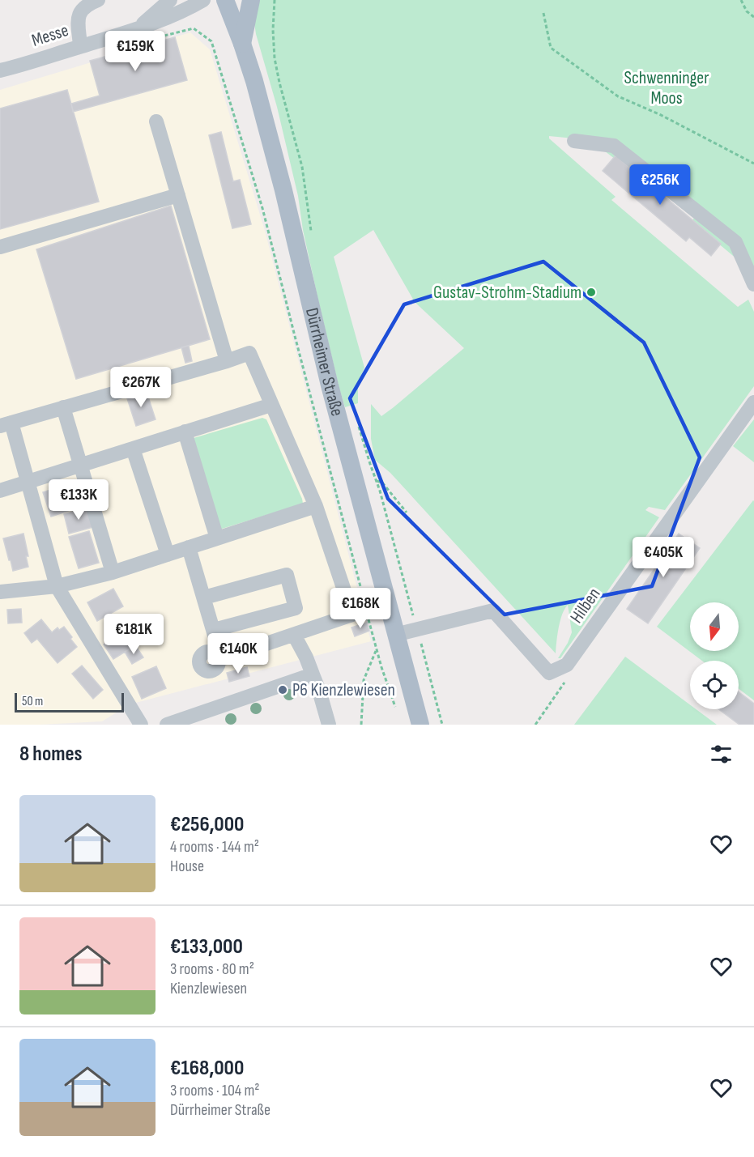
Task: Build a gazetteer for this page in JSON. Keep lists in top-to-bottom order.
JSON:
{
  "streets": {
    "main road": ["Dürrheimer Straße"],
    "street": ["Messe", "Hilben"]
  },
  "parks": ["Schwenninger Moos"],
  "places": ["Gustav-Strohm-Stadium", "P6 Kienzlewiesen"],
  "scale_bar": "50 m",
  "north": "bottom",
  "page": {
    "price": [
      "€159K",
      "€256K",
      "€267K",
      "€133K",
      "€405K",
      "€168K",
      "€181K",
      "€140K"
    ],
    "scale": "50 m",
    "heading": "8 homes",
    "list": [
      {
        "name": "€256,000",
        "note": "4 rooms · 144 m² · House"
      },
      {
        "name": "€133,000",
        "note": "3 rooms · 80 m² · Kienzlewiesen"
      },
      {
        "name": "€168,000",
        "note": "3 rooms · 104 m² · Dürrheimer Straße"
      }
    ]
  }
}
